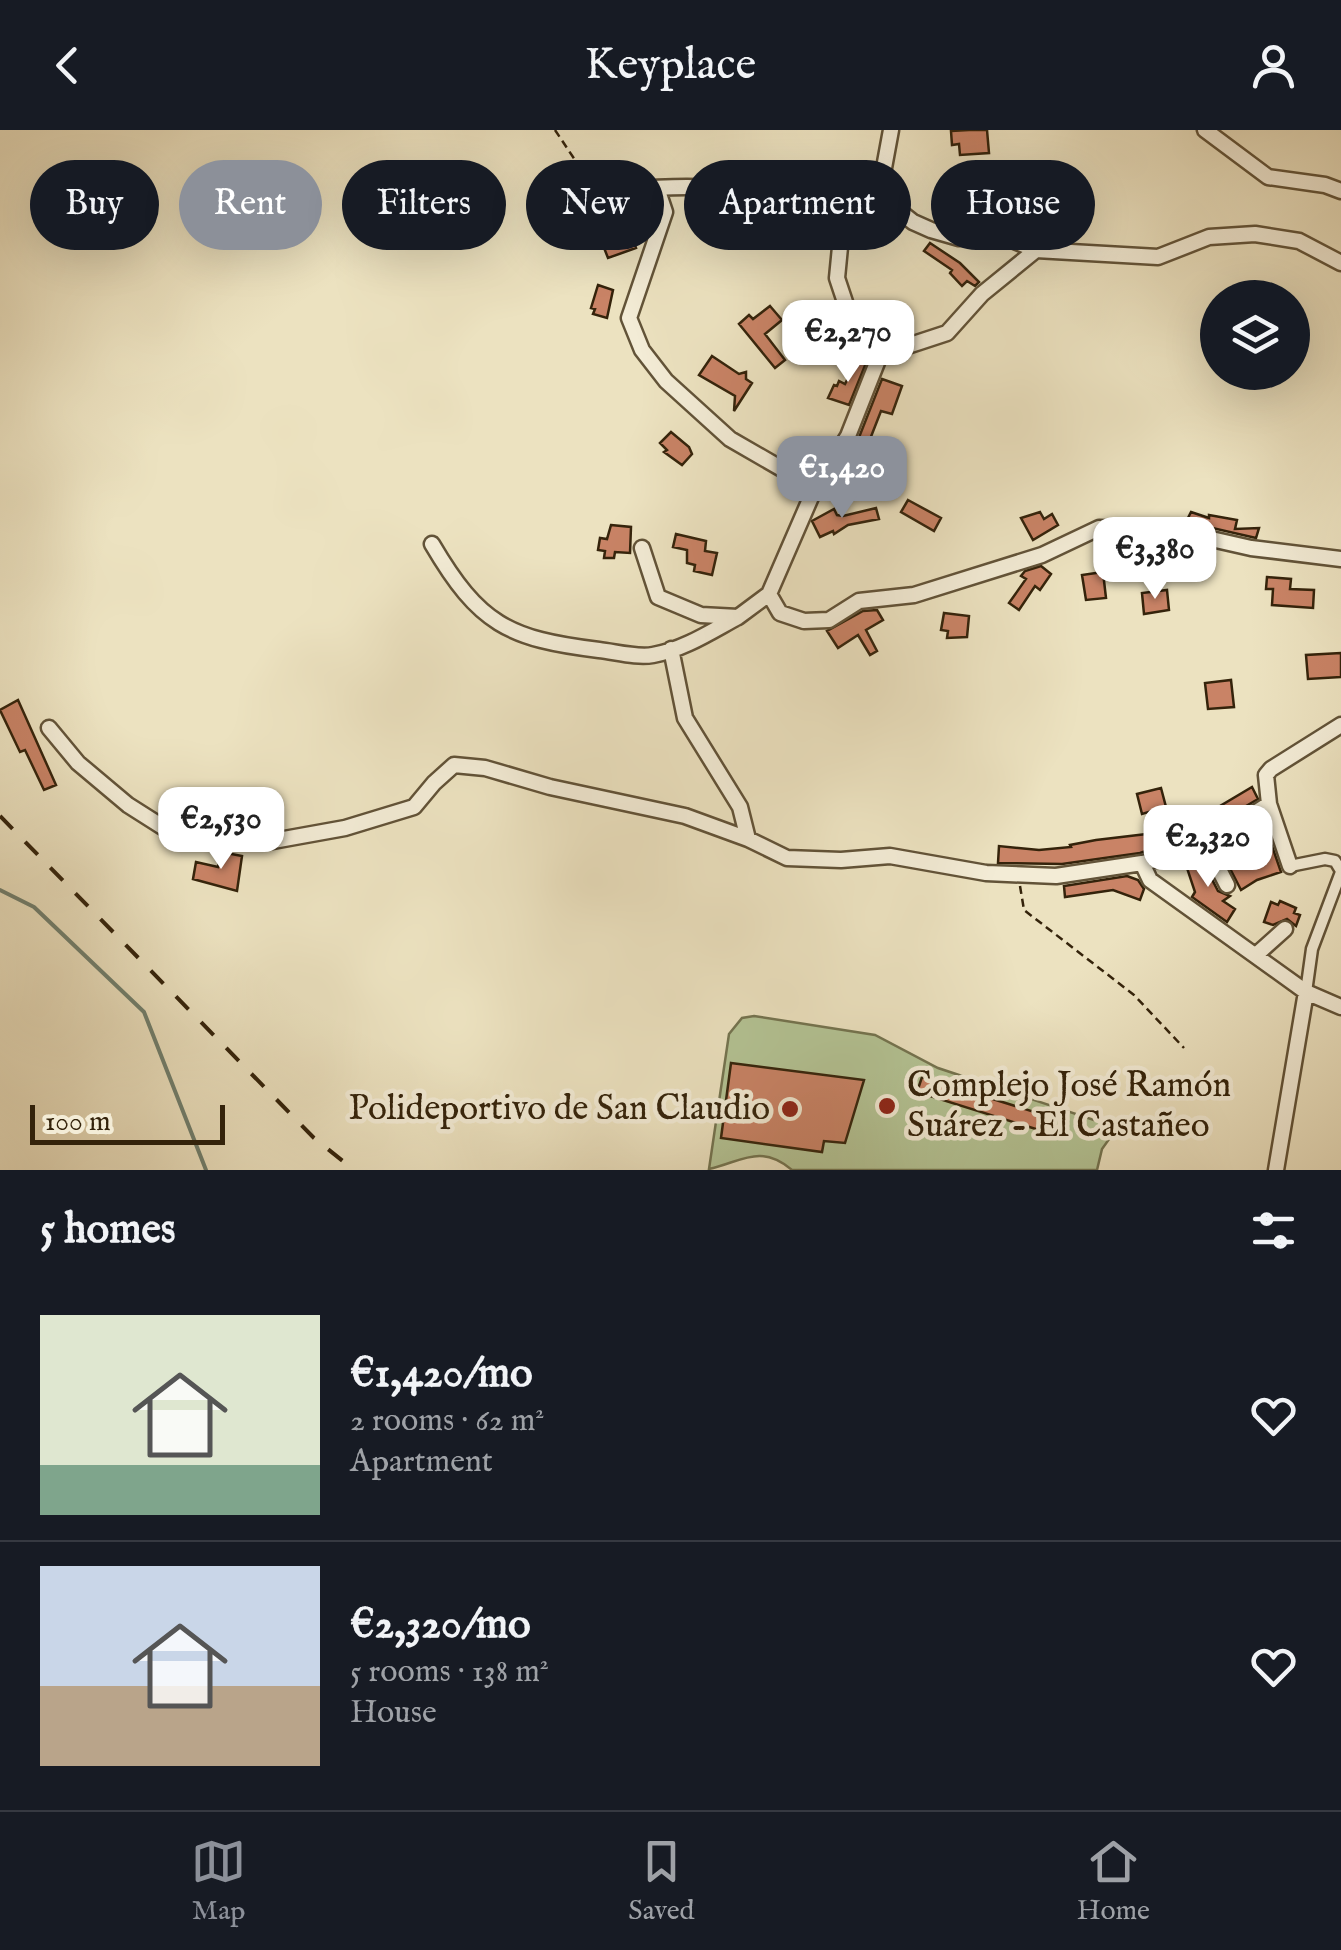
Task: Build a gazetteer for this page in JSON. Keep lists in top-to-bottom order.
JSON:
{
  "places": ["Complejo José Ramón Suárez - El Castañeo", "Polideportivo de San Claudio"],
  "scale_bar": "100 m",
  "page": {
    "header": "Keyplace",
    "chip": [
      "Buy",
      "Rent",
      "Filters",
      "New",
      "Apartment",
      "House"
    ],
    "price": [
      "€2,270",
      "€1,420",
      "€3,380",
      "€2,530",
      "€2,320"
    ],
    "scale": "100 m",
    "heading": "5 homes",
    "list": [
      {
        "name": "€1,420/mo",
        "note": "2 rooms · 62 m² · Apartment"
      },
      {
        "name": "€2,320/mo",
        "note": "5 rooms · 138 m² · House"
      }
    ],
    "tabs": ["Map", "Saved", "Home"]
  }
}
